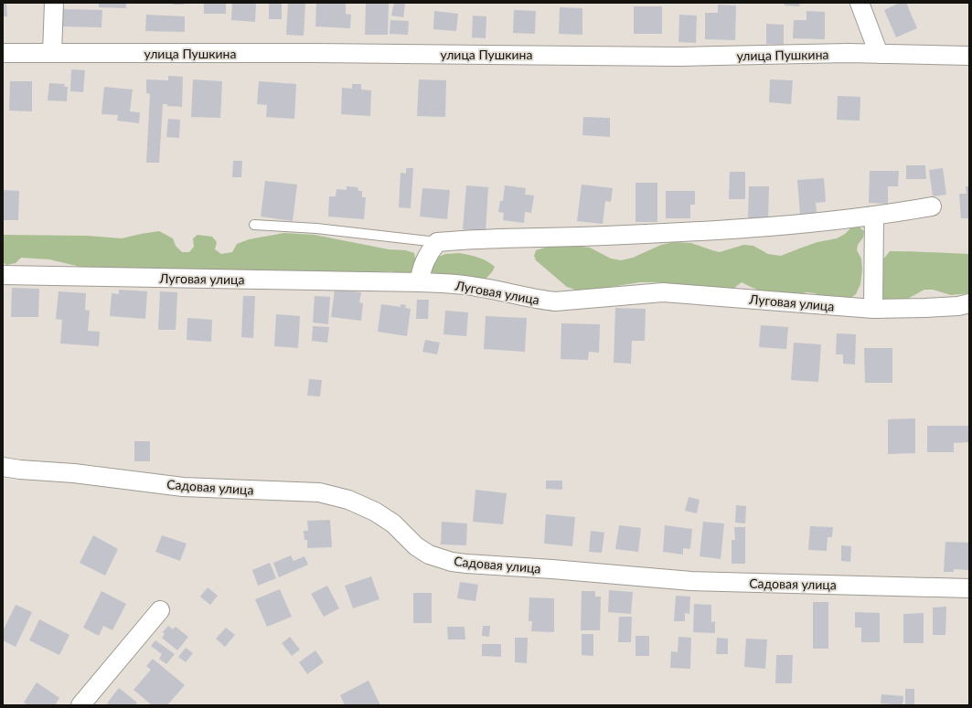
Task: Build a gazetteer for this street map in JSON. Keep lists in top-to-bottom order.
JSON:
{
  "streets": {
    "street": ["улица Пушкина", "Луговая улица", "Садовая улица"]
  }
}
